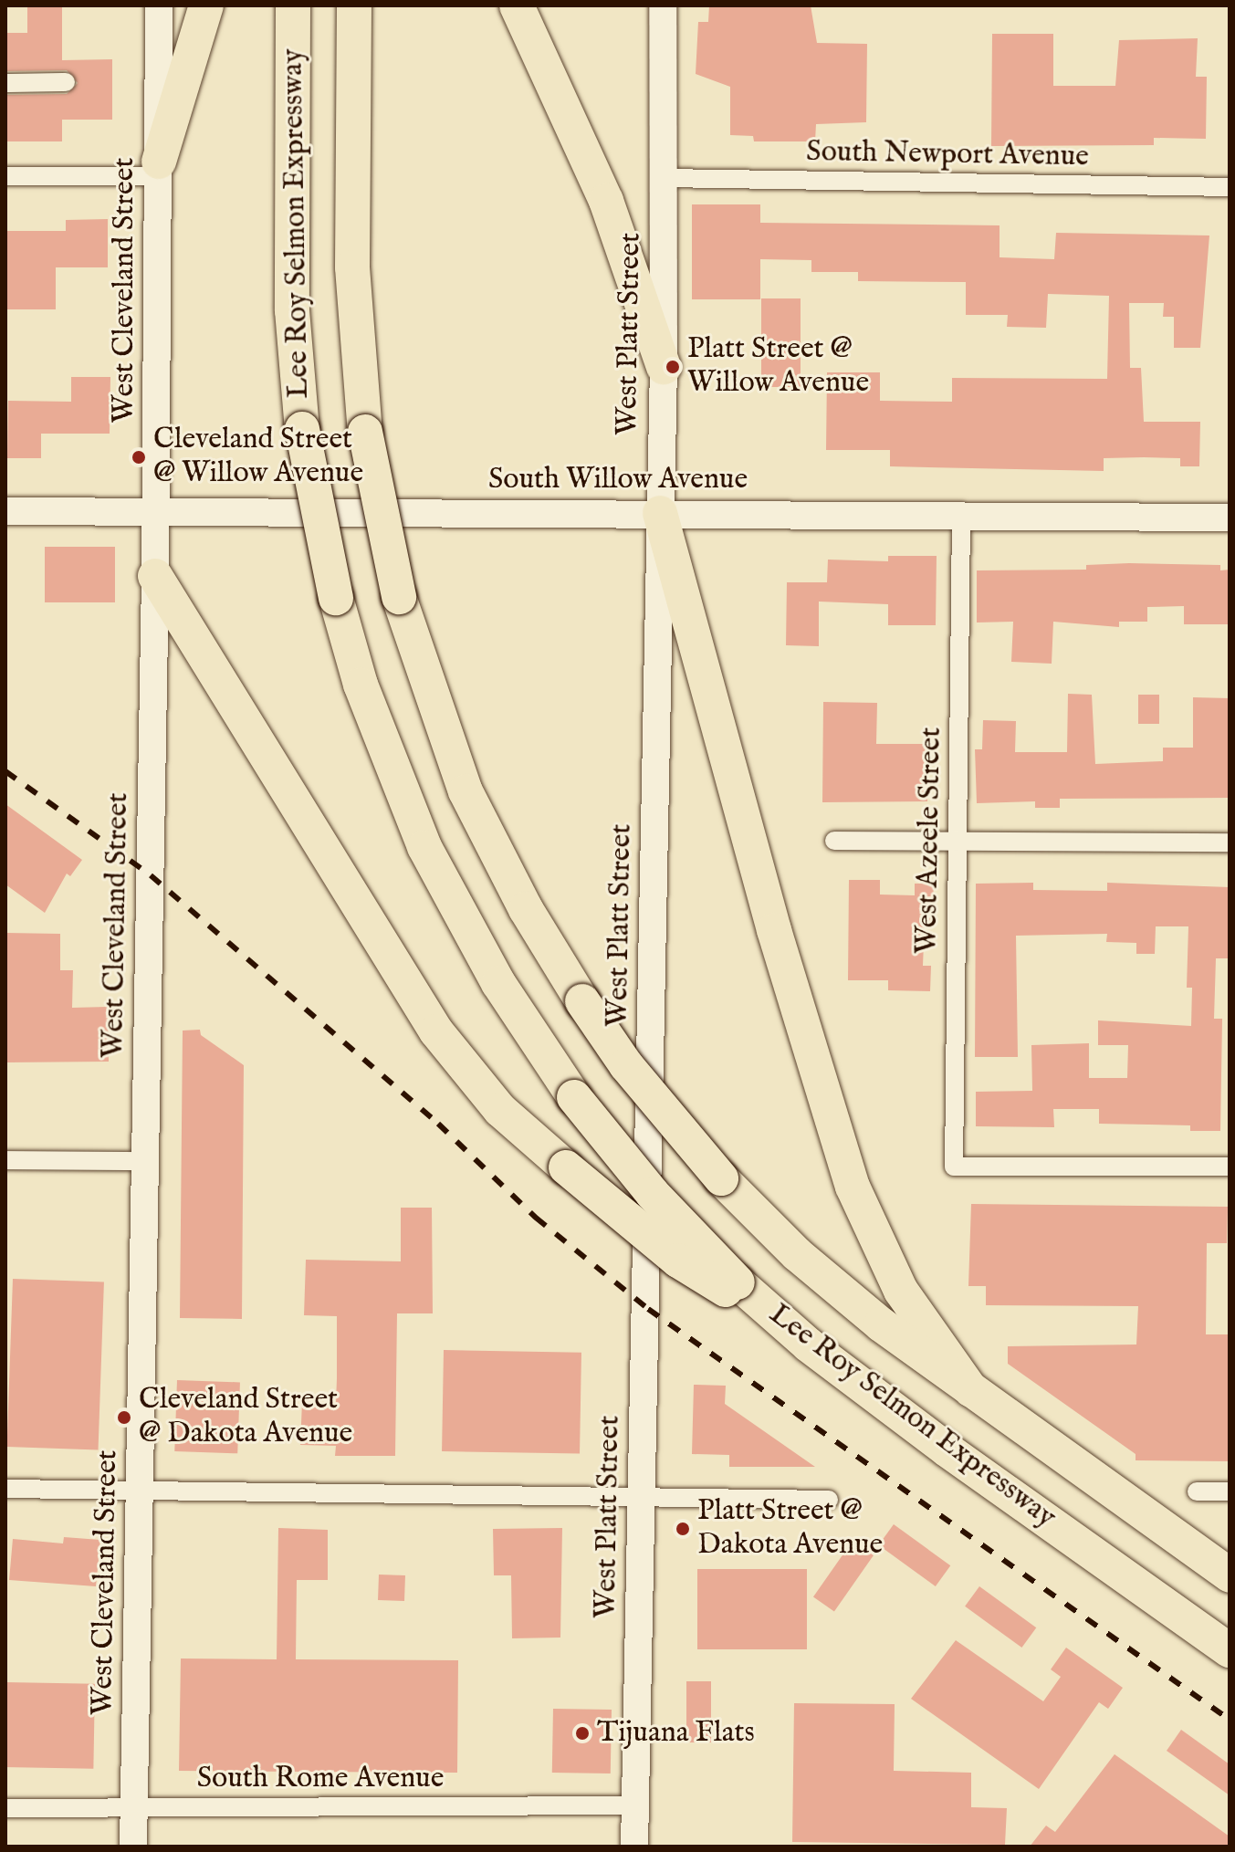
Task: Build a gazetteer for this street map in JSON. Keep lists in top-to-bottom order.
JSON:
{
  "streets": {
    "highway": ["Lee Roy Selmon Expressway"],
    "main road": ["West Cleveland Street", "West Platt Street", "South Willow Avenue"],
    "street": ["South Newport Avenue", "West Azeele Street", "South Rome Avenue"]
  },
  "crossings": [
    ["South Newport Avenue", "West Platt Street"],
    ["West Cleveland Street", "South Willow Avenue"],
    ["West Cleveland Street", "South Rome Avenue"],
    ["West Platt Street", "South Willow Avenue"],
    ["West Platt Street", "South Rome Avenue"],
    ["South Willow Avenue", "West Azeele Street"]
  ],
  "places": [
    "Platt Street @ Willow Avenue",
    "Cleveland Street @ Willow Avenue",
    "Cleveland Street @ Dakota Avenue",
    "Platt Street @ Dakota Avenue",
    "Tijuana Flats"
  ]
}
